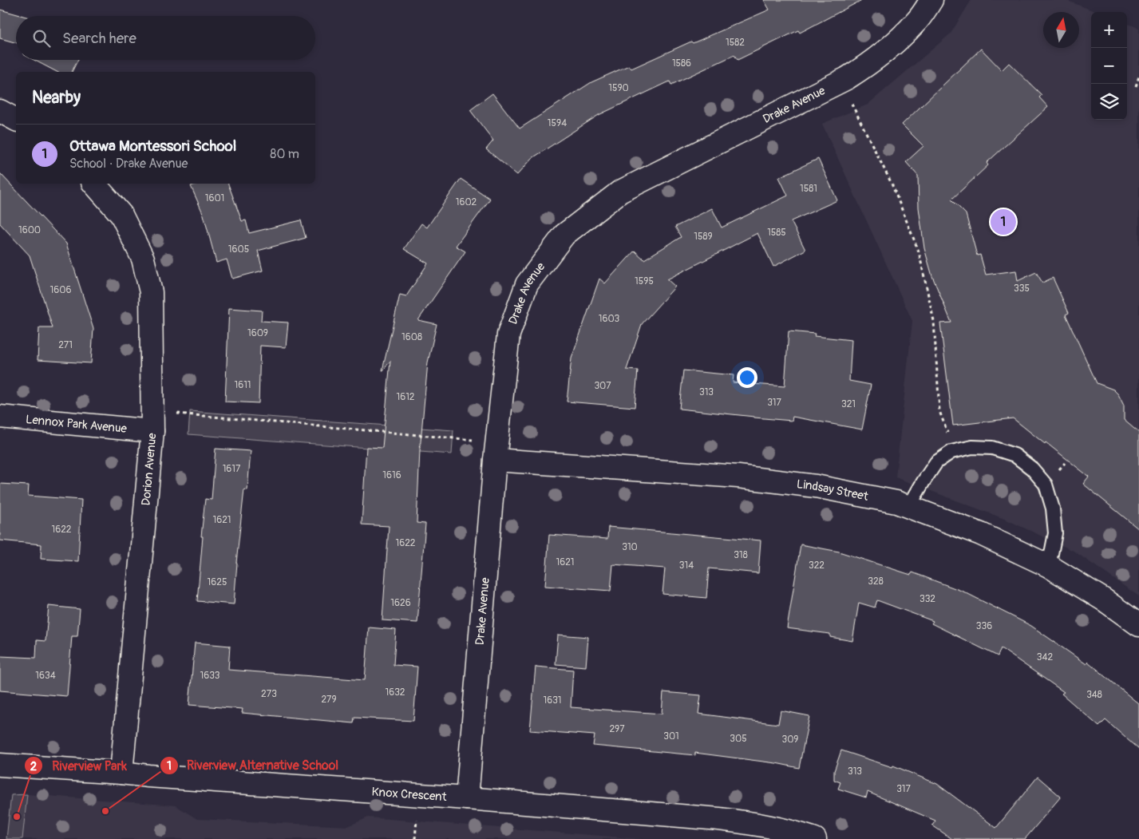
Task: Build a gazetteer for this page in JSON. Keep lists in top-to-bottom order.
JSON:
{
  "streets": {
    "street": [
      "Drake Avenue",
      "Lennox Park Avenue",
      "Dorion Avenue",
      "Lindsay Street",
      "Knox Crescent"
    ]
  },
  "crossings": [
    ["Drake Avenue", "Lindsay Street"],
    ["Drake Avenue", "Knox Crescent"],
    ["Lennox Park Avenue", "Dorion Avenue"],
    ["Dorion Avenue", "Knox Crescent"]
  ],
  "places": ["Riverview Alternative School", "Riverview Park"],
  "house_numbers": [
    "1582",
    "1586",
    "1590",
    "1594",
    "1581",
    "1601",
    "1602",
    "1600",
    "1585",
    "1589",
    "1605",
    "1595",
    "335",
    "1606",
    "1603",
    "1609",
    "1608",
    "271",
    "1611",
    "307",
    "313",
    "1612",
    "317",
    "321",
    "1617",
    "1616",
    "1621",
    "1622",
    "1622",
    "310",
    "318",
    "1621",
    "314",
    "322",
    "328",
    "1625",
    "332",
    "1626",
    "336",
    "342",
    "1634",
    "1633",
    "1632",
    "273",
    "348",
    "279",
    "1631",
    "297",
    "301",
    "305",
    "309",
    "313",
    "317"
  ],
  "north": "top",
  "page": {
    "map_buttons": ["+", "−"],
    "search": "Search here",
    "heading": "Nearby",
    "list": [
      {
        "mark": "1",
        "name": "Ottawa Montessori School",
        "note": "School · Drake Avenue",
        "value": "80 m"
      }
    ],
    "pins": "1"
  }
}
